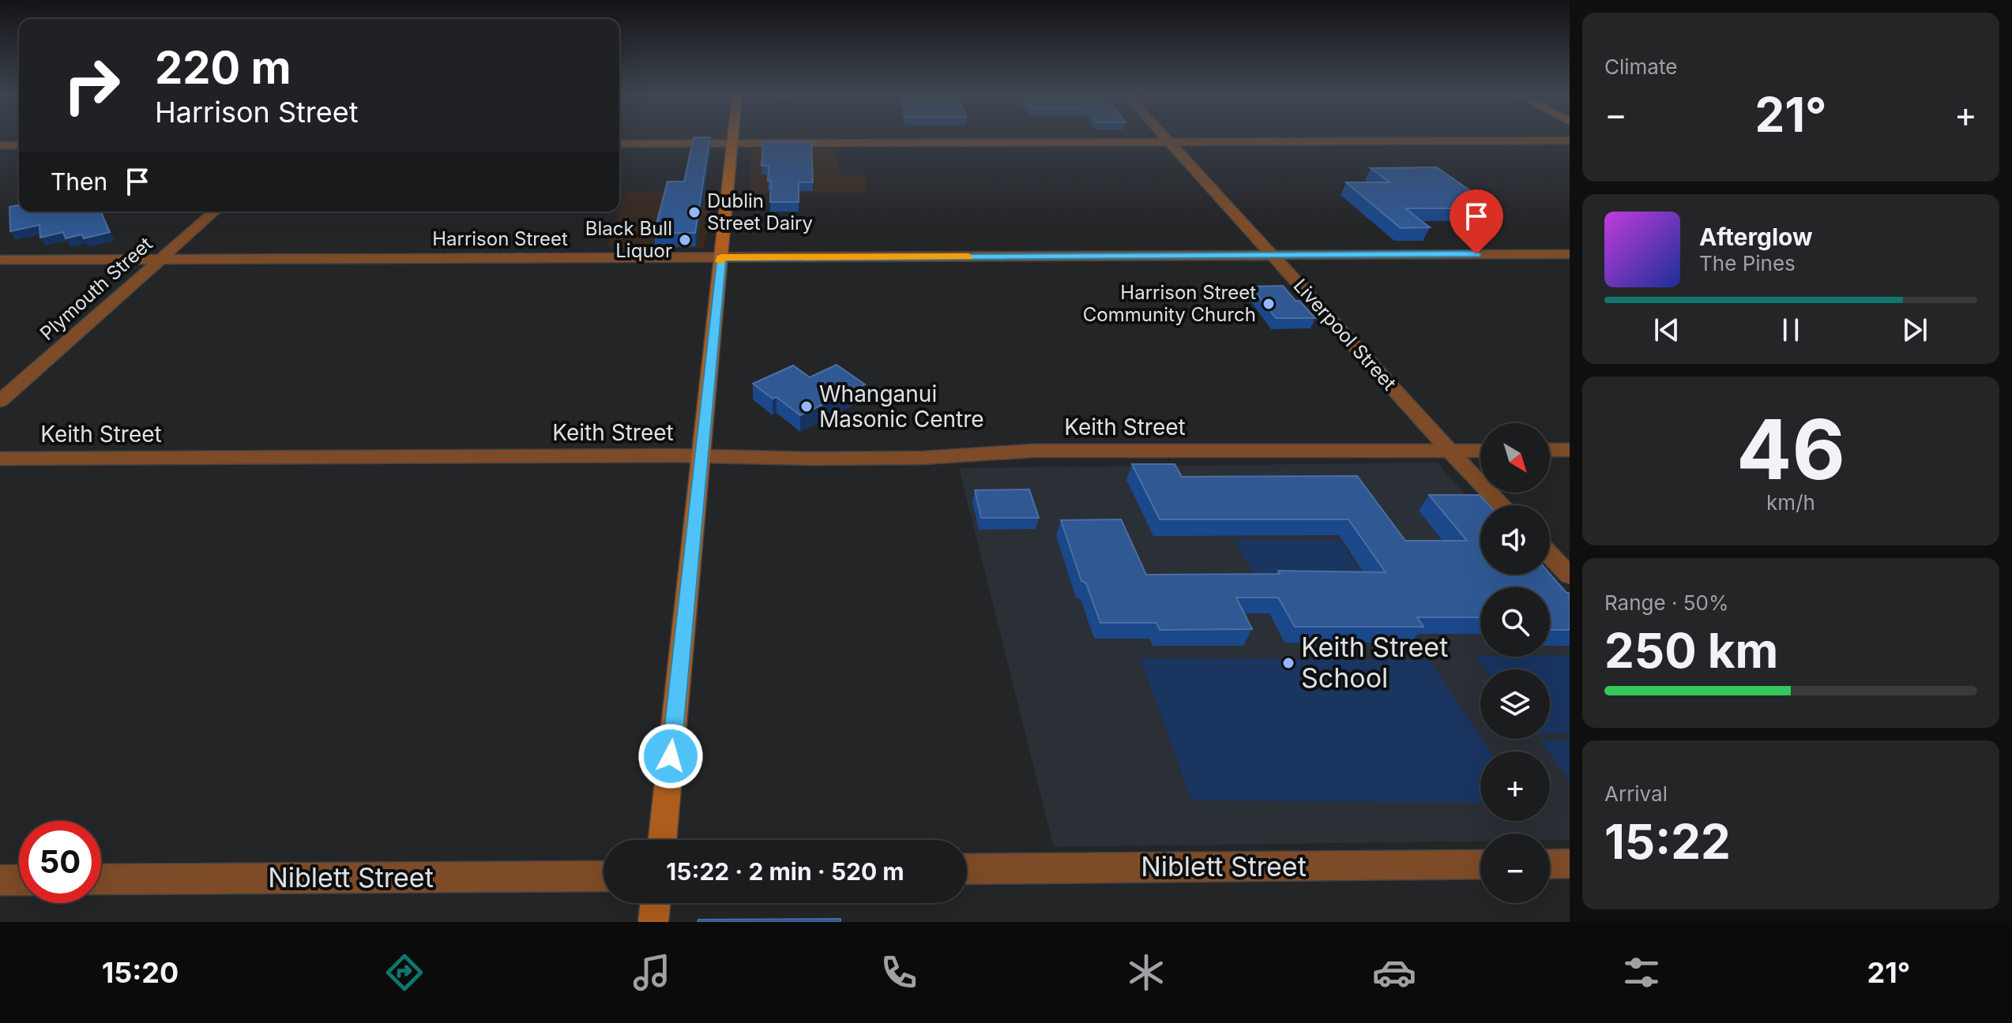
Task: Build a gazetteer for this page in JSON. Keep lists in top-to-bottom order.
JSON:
{
  "streets": {
    "street": [
      "Harrison Street",
      "Plymouth Street",
      "Liverpool Street",
      "Keith Street",
      "Niblett Street"
    ]
  },
  "crossings": [
    ["Harrison Street", "Plymouth Street"],
    ["Harrison Street", "Liverpool Street"],
    ["Liverpool Street", "Keith Street"]
  ],
  "places": [
    "Dublin Street Dairy",
    "Black Bull Liquor",
    "Harrison Street Community Church",
    "Whanganui Masonic Centre",
    "Keith Street School"
  ],
  "north": "bottom right",
  "page": {
    "tile": [
      "Climate",
      ["46", "km/h"],
      ["Range · 50%", "250 km"],
      ["Arrival", "15:22"]
    ],
    "turn": ["220 m", "Harrison Street"],
    "heat": ["−", "21°", "+"],
    "then": "Then",
    "song": ["Afterglow", "The Pines"],
    "map_buttons": ["+", "−"],
    "limit": "50",
    "trip": "15:22 · 2 min · 520 m",
    "tabs": ["15:20", "21°"]
  }
}
